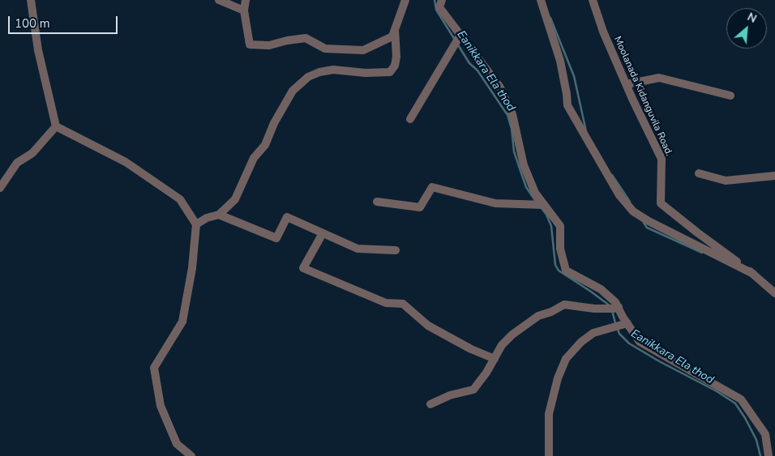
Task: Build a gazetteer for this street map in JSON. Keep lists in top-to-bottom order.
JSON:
{
  "streets": {
    "street": ["Moolanada Kidanguvila Road."]
  },
  "water": ["Eanikkara Ela thod"],
  "scale_bar": "100 m",
  "north": "top right"
}
